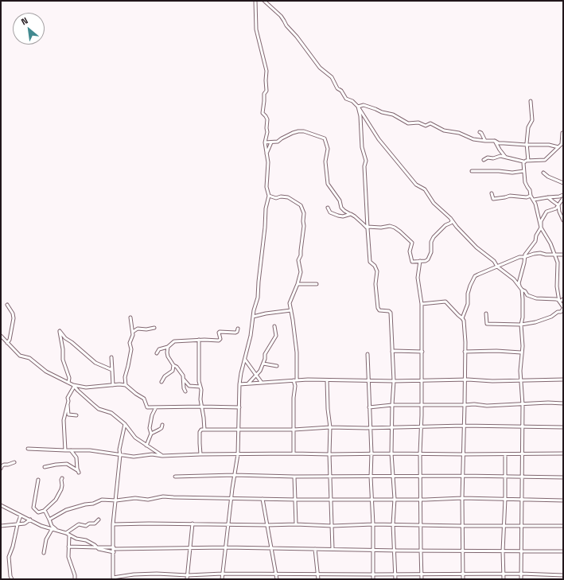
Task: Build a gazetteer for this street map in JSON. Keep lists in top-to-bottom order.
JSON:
{
  "north": "top left"
}
